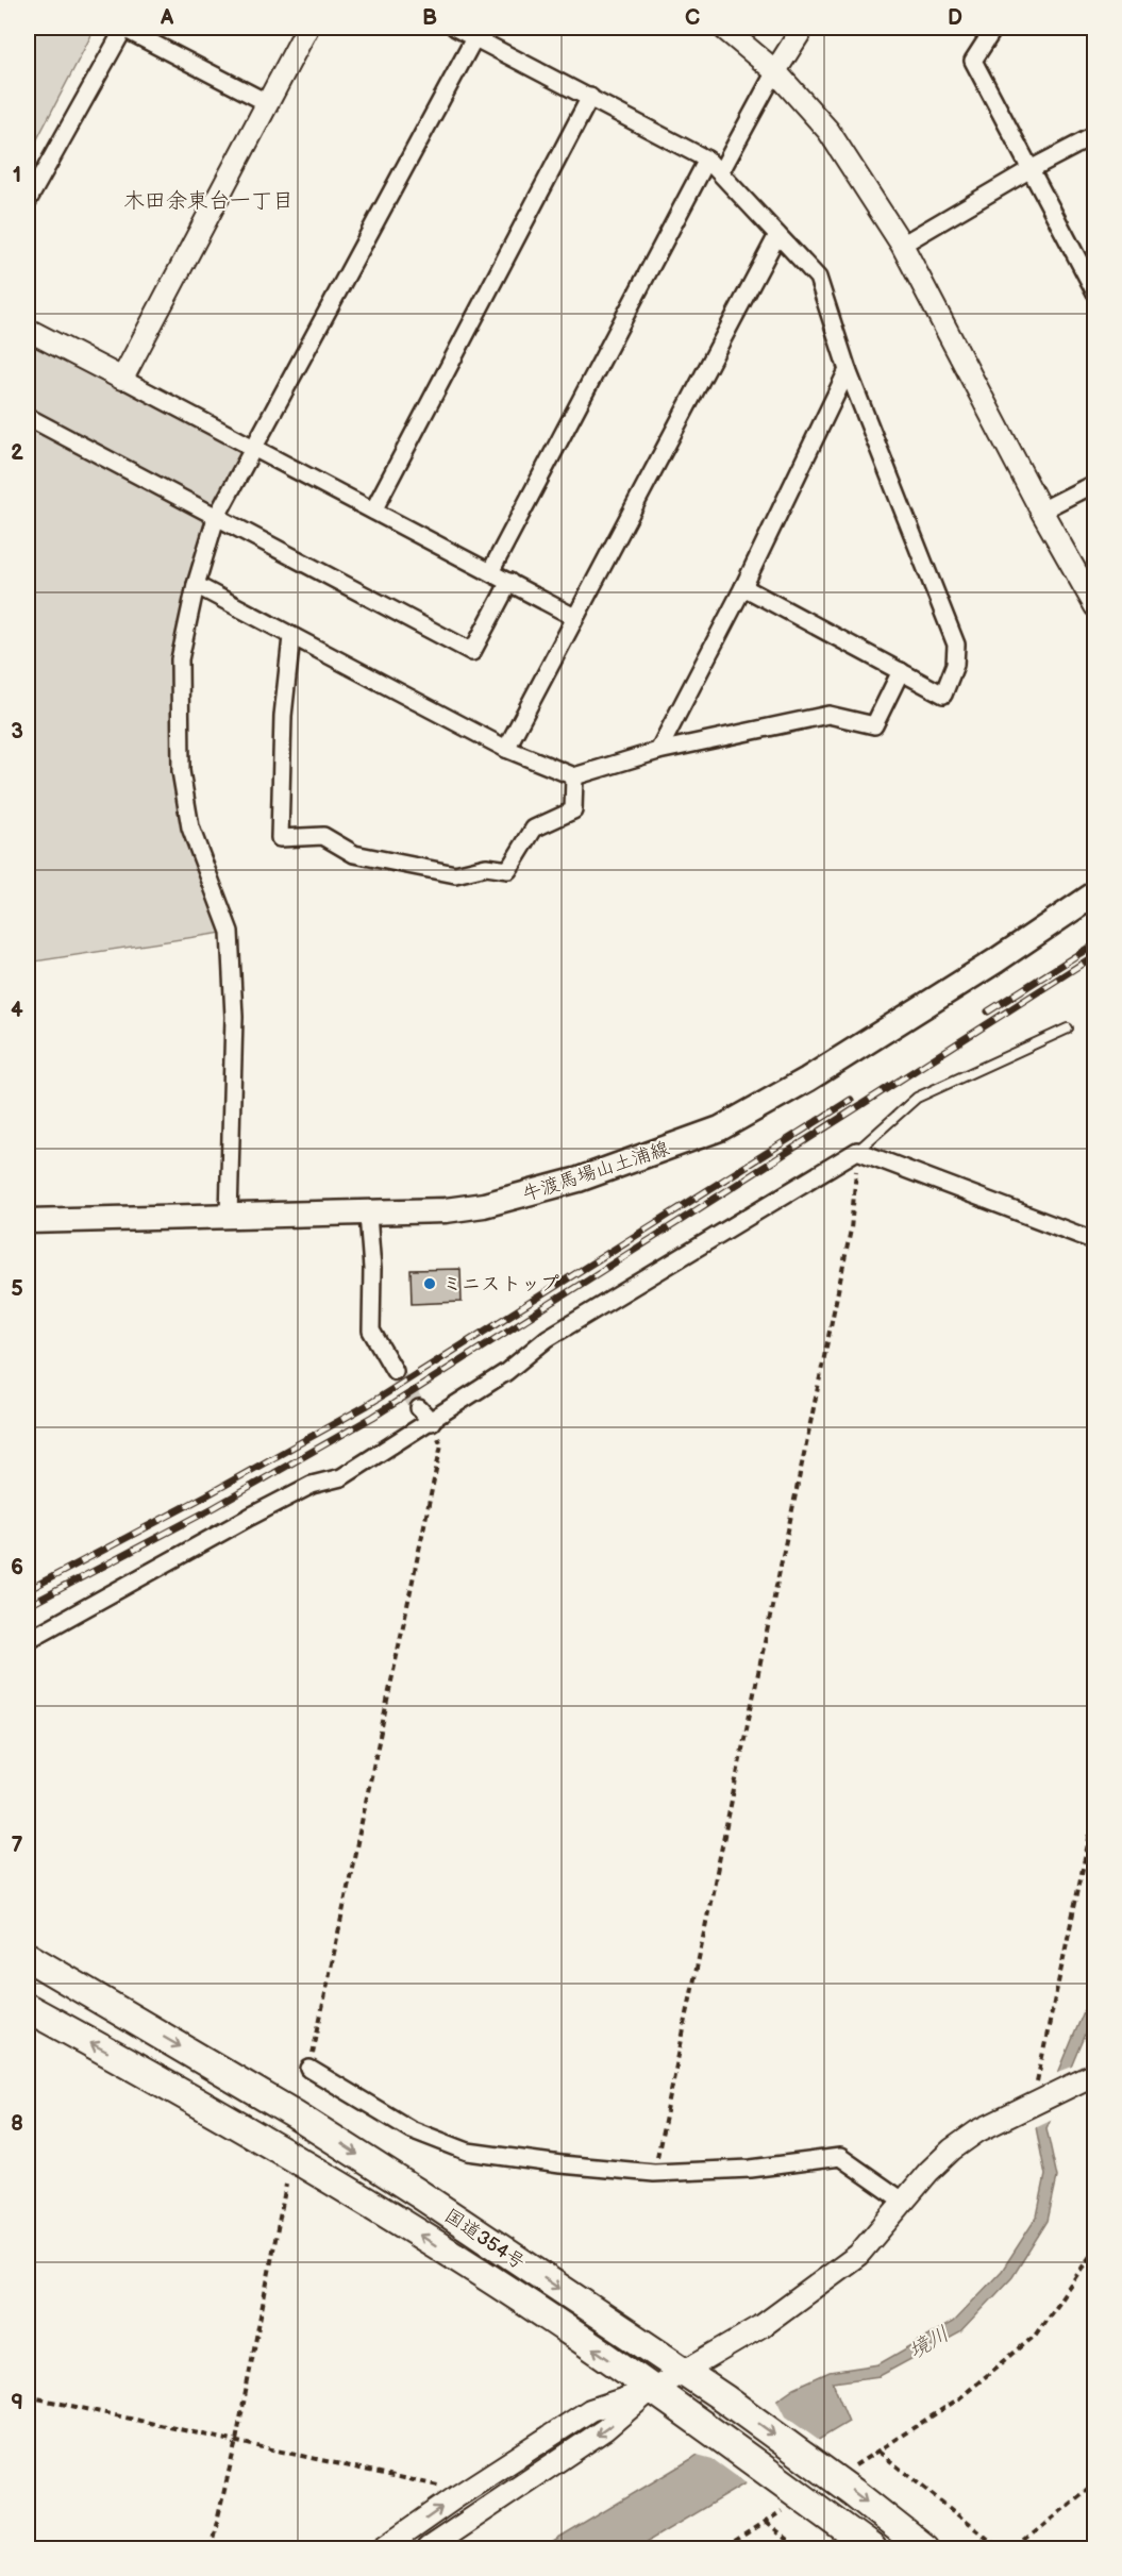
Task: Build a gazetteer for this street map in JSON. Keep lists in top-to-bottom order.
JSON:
{
  "streets": {
    "highway": ["国道354号"],
    "main road": ["牛渡馬場山土浦線"]
  },
  "districts": ["木田余東台一丁目"],
  "water": ["境川"],
  "places": ["ミニストップ"],
  "grid": {
    "columns": [
      "A",
      "B",
      "C",
      "D"
    ],
    "rows": [
      "1",
      "2",
      "3",
      "4",
      "5",
      "6",
      "7",
      "8",
      "9"
    ]
  }
}
